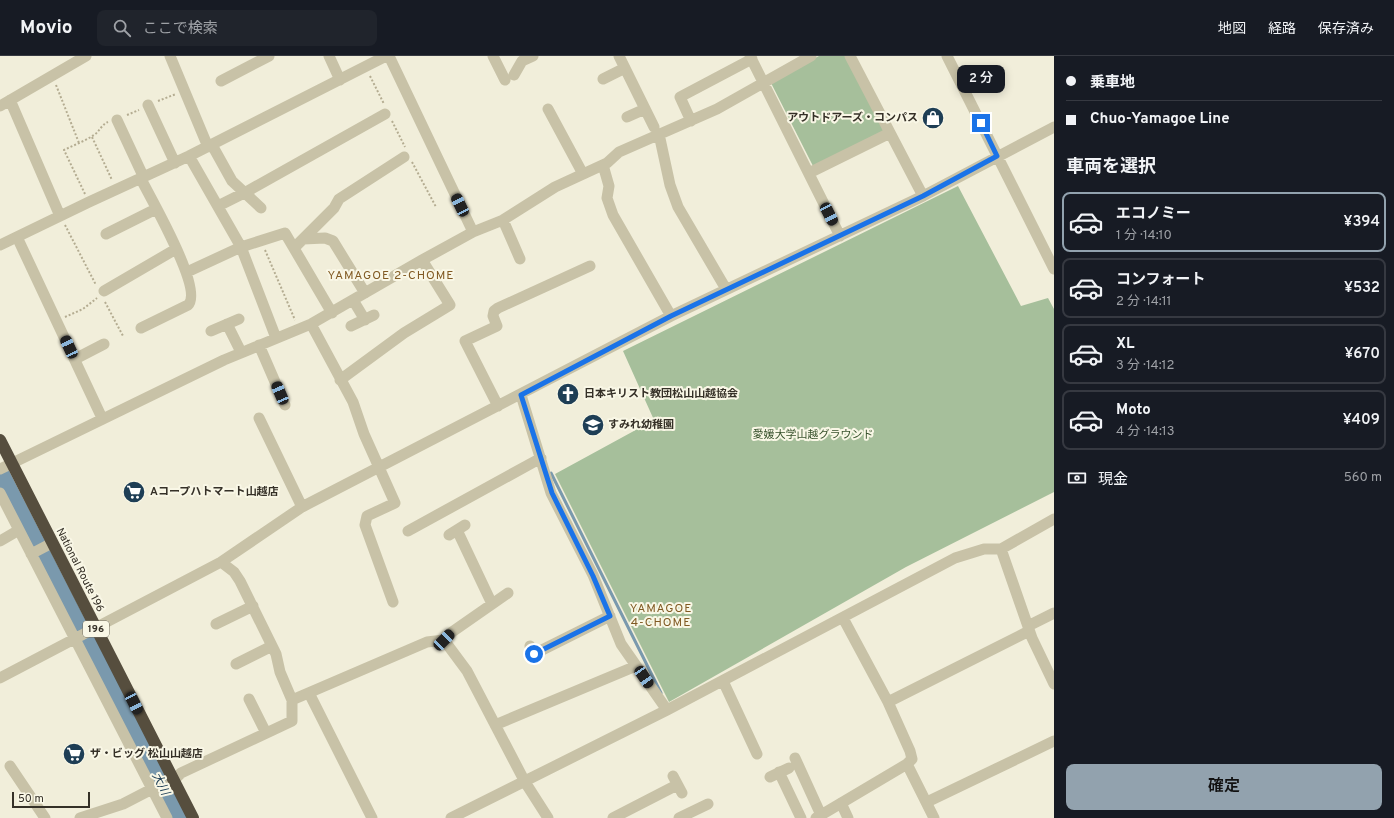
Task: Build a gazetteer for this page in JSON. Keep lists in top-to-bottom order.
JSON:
{
  "streets": {
    "highway": ["National Route 196", "196"]
  },
  "districts": ["YAMAGOE 2-CHOME", "YAMAGOE 4-CHOME"],
  "water": ["大川"],
  "parks": ["愛媛大学山越グラウンド"],
  "places": {
    "shop": ["アウトドアーズ・コンパス"],
    "church": ["日本キリスト教団松山山越協会"],
    "school or university": ["すみれ幼稚園"],
    "supermarket": ["Aコープハトマート山越店", "ザ・ビッグ 松山山越店"]
  },
  "scale_bar": "50 m",
  "page": {
    "header": "Movio",
    "search": "ここで検索",
    "nav": ["地図", "経路", "保存済み"],
    "banner": ["乗車地", "Chuo-Yamagoe Line"],
    "bubble": "2 分",
    "heading": "車両を選択",
    "list": [
      {
        "name": "エコノミー",
        "note": "1 分 · 14:10",
        "value": "¥394"
      },
      {
        "name": "コンフォート",
        "note": "2 分 · 14:11",
        "value": "¥532"
      },
      {
        "name": "XL",
        "note": "3 分 · 14:12",
        "value": "¥670"
      },
      {
        "name": "Moto",
        "note": "4 分 · 14:13",
        "value": "¥409"
      }
    ],
    "pay": ["現金", "560 m"],
    "buttons": "確定",
    "scale": "50 m"
  }
}
